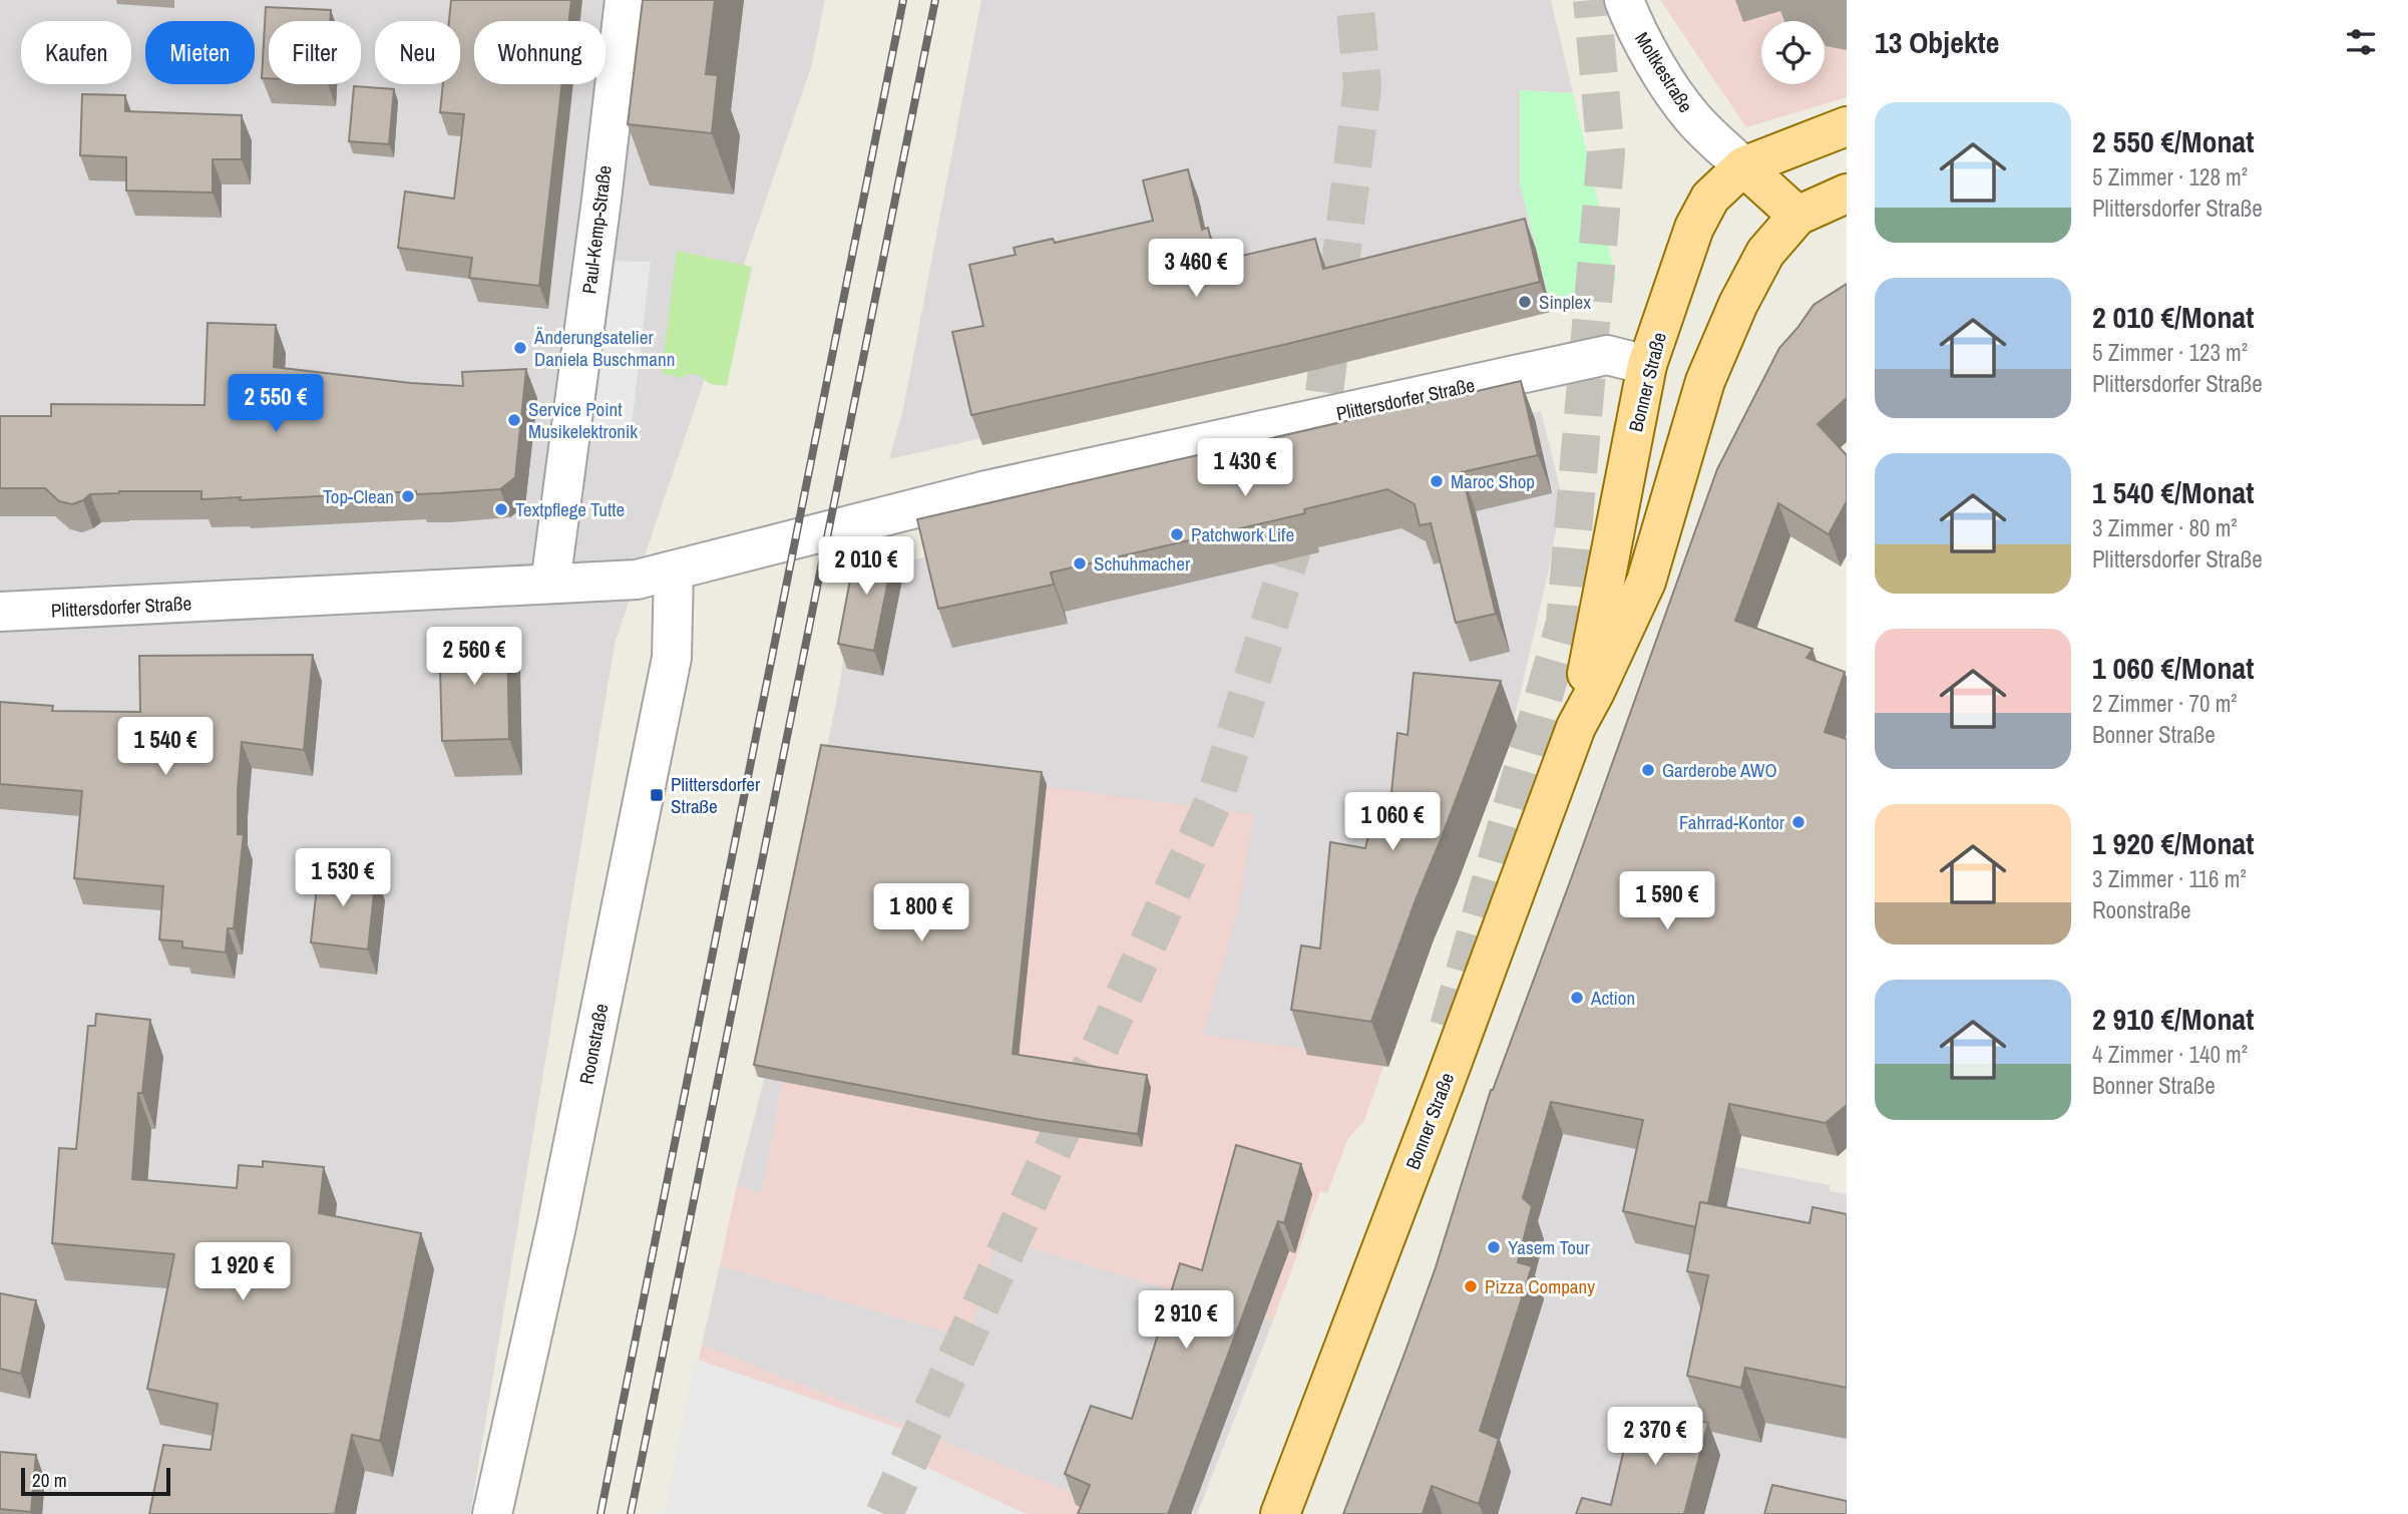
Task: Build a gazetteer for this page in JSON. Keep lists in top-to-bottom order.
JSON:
{
  "streets": {
    "main road": ["Bonner Straße"],
    "street": [
      "Moltkestraße",
      "Paul-Kemp-Straße",
      "Plittersdorfer Straße",
      "Roonstraße"
    ]
  },
  "crossings": [
    ["Moltkestraße", "Bonner Straße"],
    ["Paul-Kemp-Straße", "Plittersdorfer Straße"],
    ["Bonner Straße", "Plittersdorfer Straße"],
    ["Plittersdorfer Straße", "Roonstraße"]
  ],
  "places": {
    "other": [
      "Sinplex",
      "Änderungsatelier Daniela Buschmann",
      "Service Point Musikelektronik",
      "Maroc Shop",
      "Top-Clean",
      "Textpflege Tutte",
      "Patchwork Life",
      "Schuhmacher",
      "Garderobe AWO",
      "Fahrrad-Kontor",
      "Action",
      "Yasem Tour",
      "Pizza Company"
    ],
    "transit": ["Plittersdorfer Straße"]
  },
  "scale_bar": "20 m",
  "page": {
    "heading": "13 Objekte",
    "chip": [
      "Kaufen",
      "Mieten",
      "Filter",
      "Neu",
      "Wohnung"
    ],
    "list": [
      {
        "name": "2 550 €/Monat",
        "note": "5 Zimmer · 128 m² · Plittersdorfer Straße"
      },
      {
        "name": "2 010 €/Monat",
        "note": "5 Zimmer · 123 m² · Plittersdorfer Straße"
      },
      {
        "name": "1 540 €/Monat",
        "note": "3 Zimmer · 80 m² · Plittersdorfer Straße"
      },
      {
        "name": "1 060 €/Monat",
        "note": "2 Zimmer · 70 m² · Bonner Straße"
      },
      {
        "name": "1 920 €/Monat",
        "note": "3 Zimmer · 116 m² · Roonstraße"
      },
      {
        "name": "2 910 €/Monat",
        "note": "4 Zimmer · 140 m² · Bonner Straße"
      }
    ],
    "price": [
      "3 460 €",
      "2 550 €",
      "1 430 €",
      "2 010 €",
      "2 560 €",
      "1 540 €",
      "1 060 €",
      "1 530 €",
      "1 590 €",
      "1 800 €",
      "1 920 €",
      "2 910 €",
      "2 370 €"
    ],
    "scale": "20 m"
  }
}
